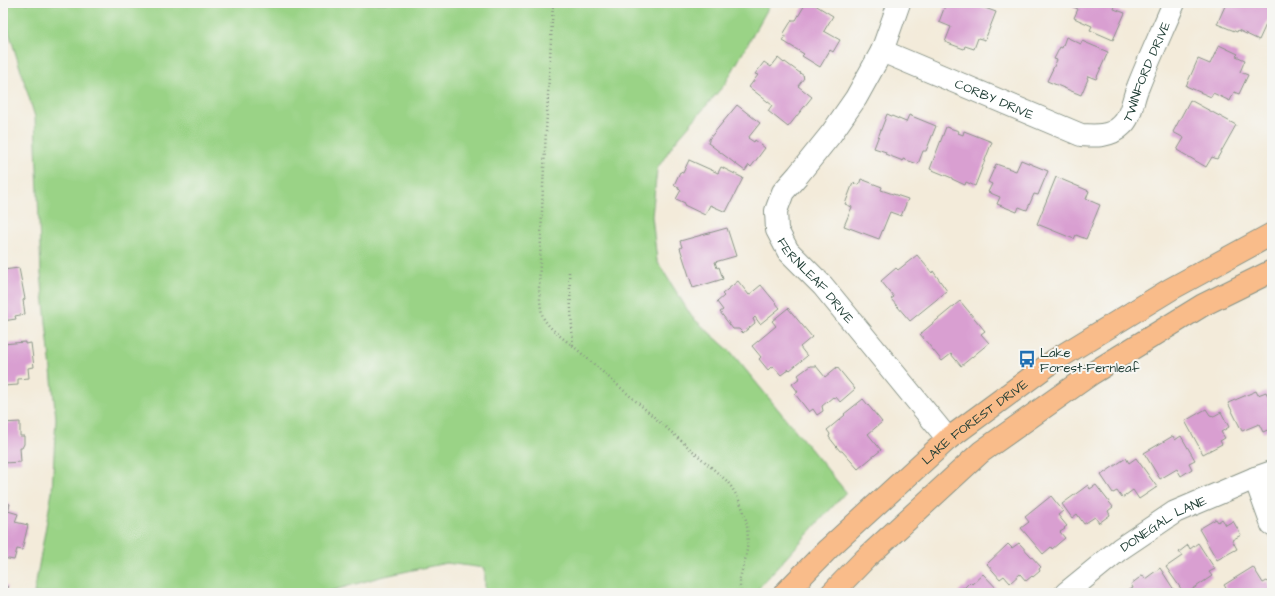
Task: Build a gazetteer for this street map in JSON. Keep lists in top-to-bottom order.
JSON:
{
  "streets": {
    "main road": ["LAKE FOREST DRIVE"],
    "street": [
      "TWINFORD DRIVE",
      "CORBY DRIVE",
      "FERNLEAF DRIVE",
      "DONEGAL LANE"
    ]
  },
  "crossings": [
    ["TWINFORD DRIVE", "CORBY DRIVE"],
    ["CORBY DRIVE", "FERNLEAF DRIVE"],
    ["FERNLEAF DRIVE", "LAKE FOREST DRIVE"]
  ],
  "places": {
    "bus stop": ["Lake Forest-Fernleaf"]
  }
}
